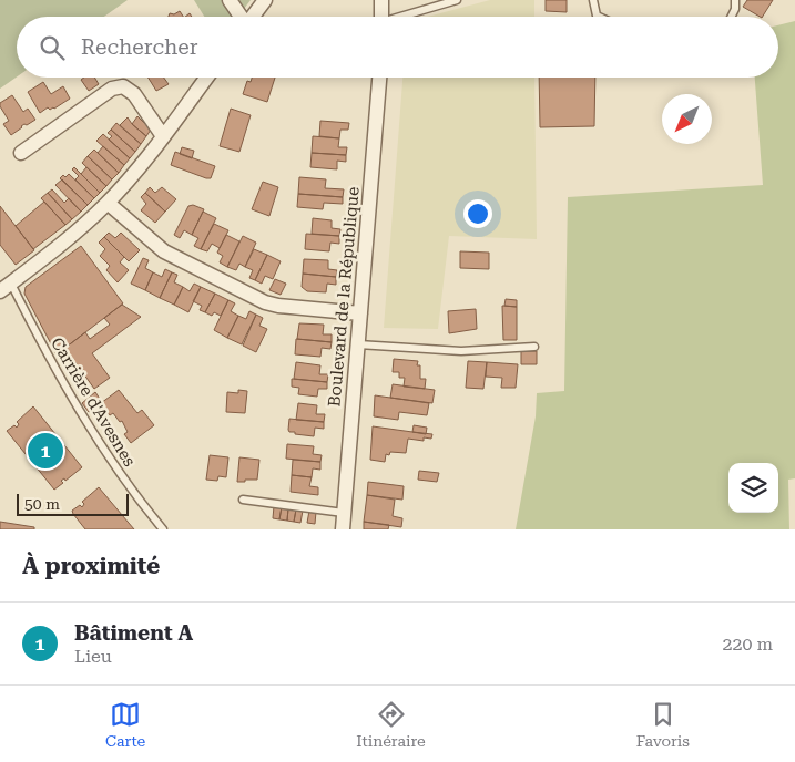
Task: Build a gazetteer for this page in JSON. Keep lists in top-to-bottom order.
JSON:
{
  "streets": {
    "street": ["Boulevard de la République"],
    "lane": ["Carrière d'Avesnes"]
  },
  "scale_bar": "50 m",
  "north": "bottom left",
  "page": {
    "search": "Rechercher",
    "pins": "1",
    "scale": "50 m",
    "heading": "À proximité",
    "list": [
      {
        "mark": "1",
        "name": "Bâtiment A",
        "note": "Lieu",
        "value": "220 m"
      }
    ],
    "nav": ["Carte", "Itinéraire", "Favoris"]
  }
}
